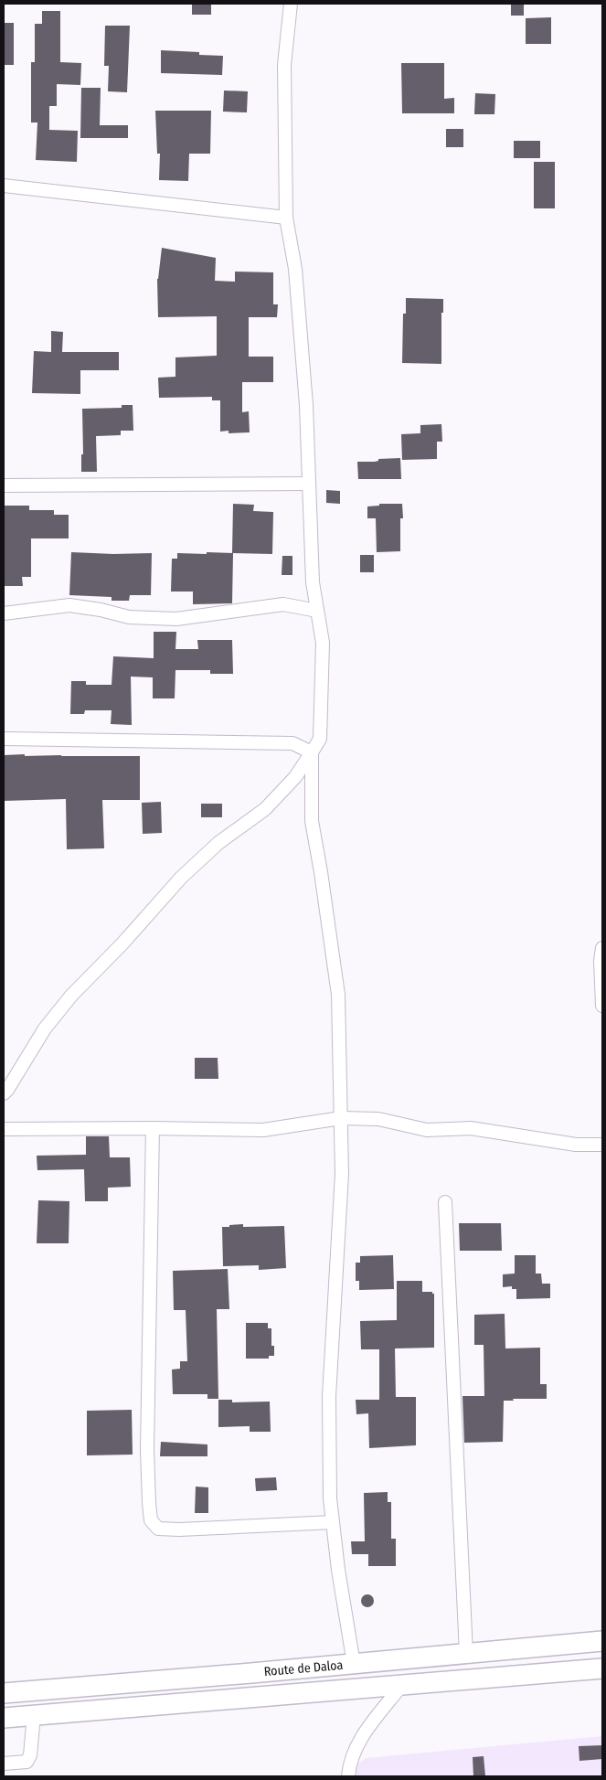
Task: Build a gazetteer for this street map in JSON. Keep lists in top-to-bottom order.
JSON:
{
  "streets": {
    "highway": ["Route de Daloa"]
  }
}
